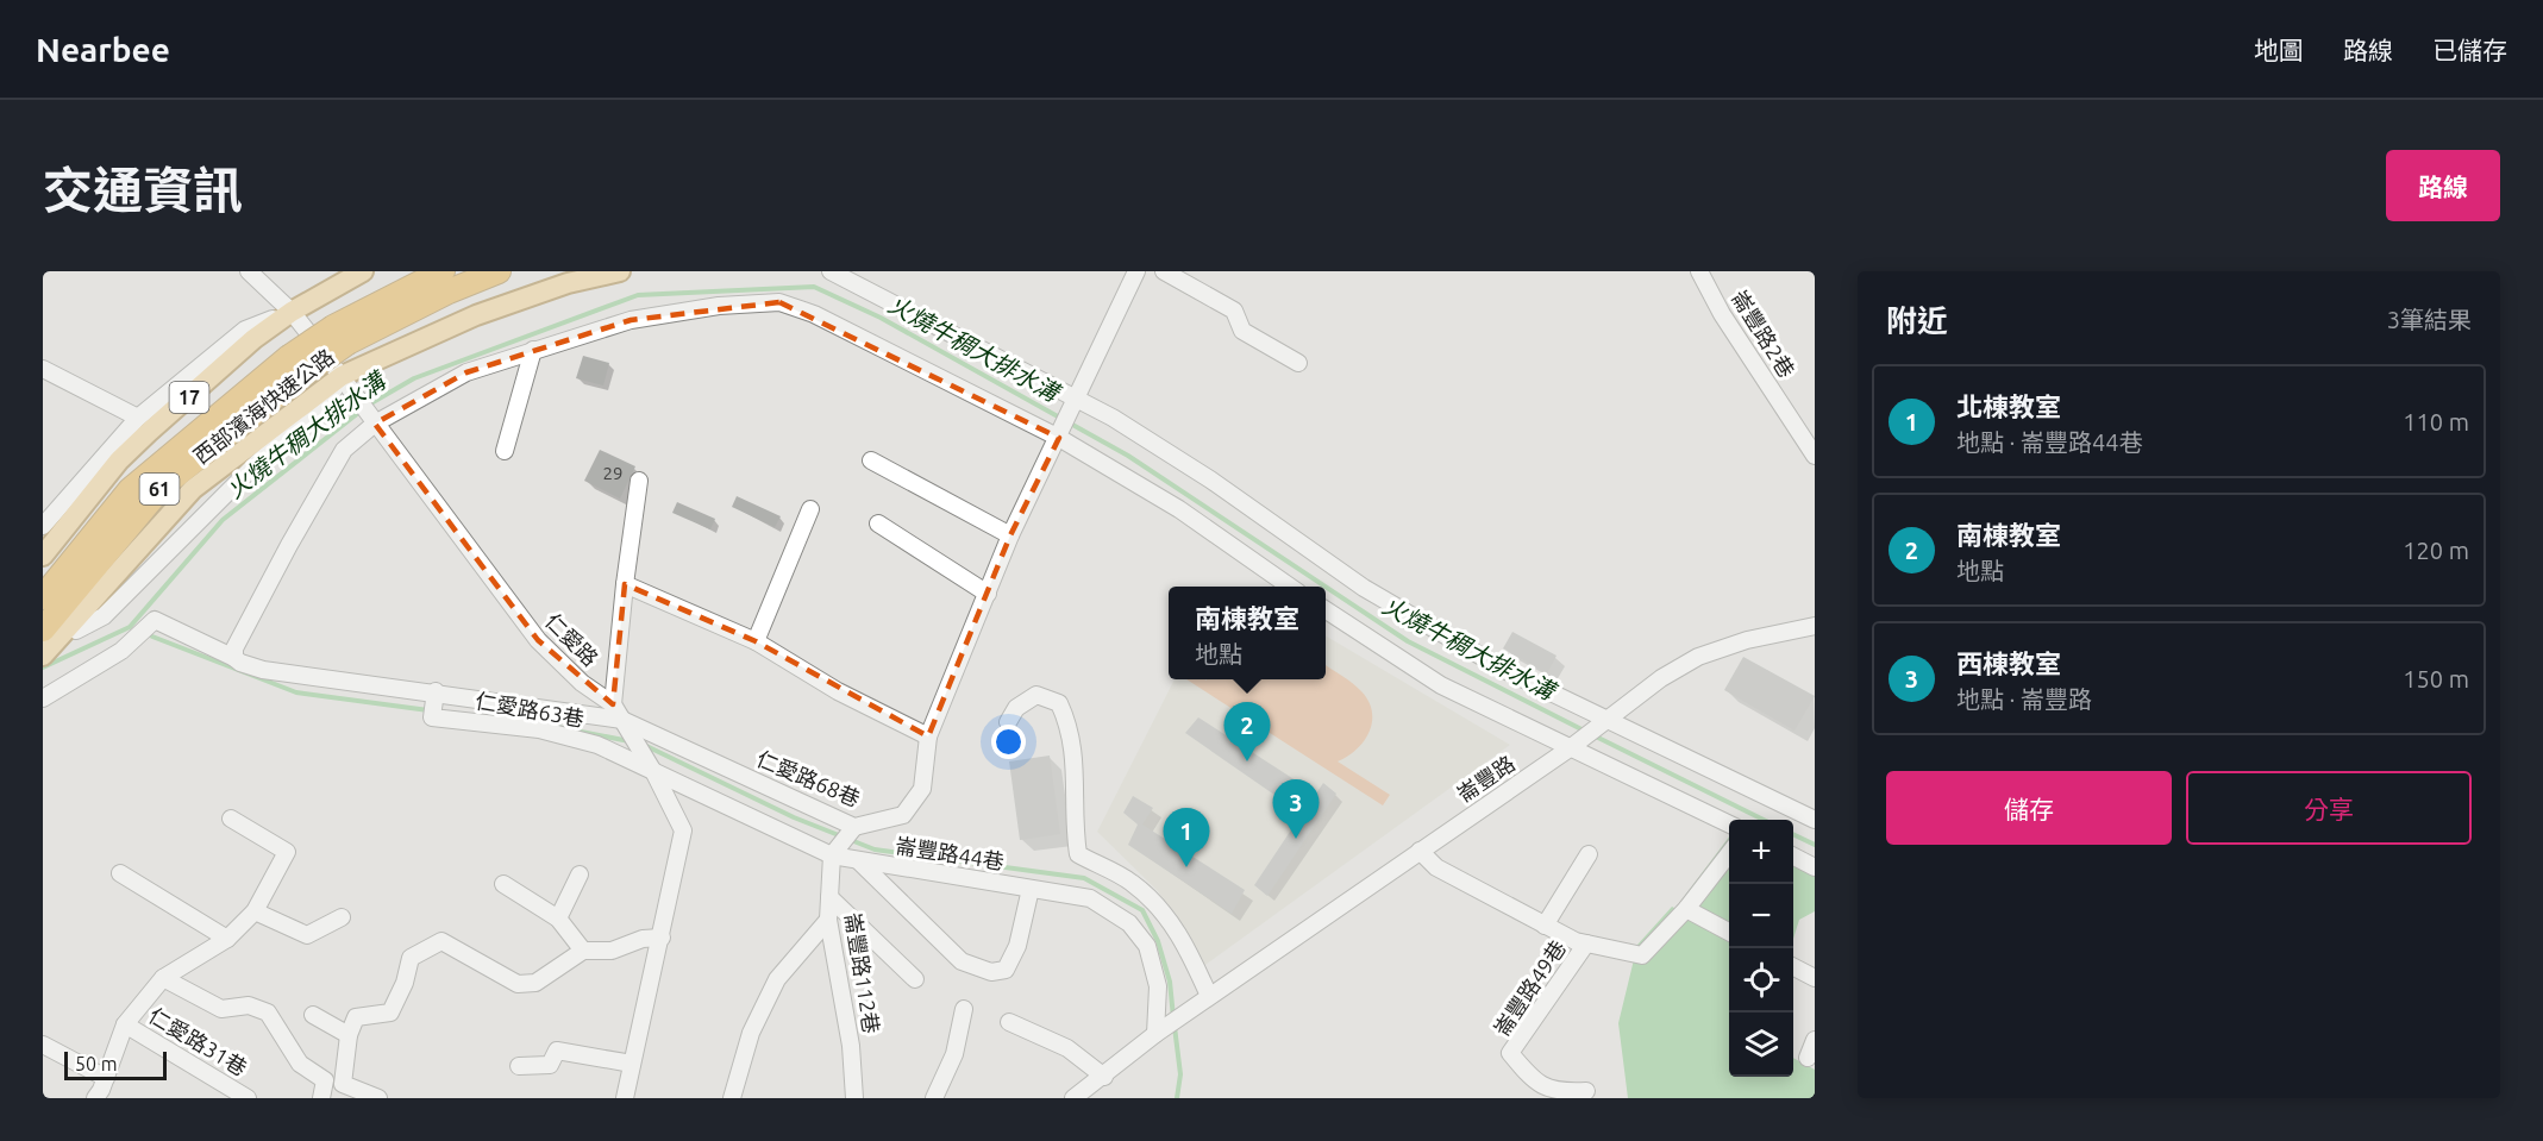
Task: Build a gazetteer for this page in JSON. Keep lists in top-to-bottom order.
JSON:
{
  "streets": {
    "highway": ["西部濱海快速公路", "61"],
    "main road": ["17"],
    "street": [
      "崙豐路2巷",
      "仁愛路",
      "仁愛路63巷",
      "仁愛路68巷",
      "崙豐路",
      "崙豐路44巷",
      "崙豐路112巷",
      "崙豐路49巷",
      "仁愛路31巷"
    ]
  },
  "crossings": [
    ["17", "仁愛路"],
    ["仁愛路", "仁愛路63巷"],
    ["仁愛路", "仁愛路68巷"],
    ["仁愛路", "崙豐路44巷"],
    ["仁愛路63巷", "仁愛路68巷"],
    ["仁愛路63巷", "崙豐路44巷"],
    ["崙豐路", "崙豐路44巷"],
    ["崙豐路", "崙豐路49巷"],
    ["崙豐路44巷", "崙豐路112巷"]
  ],
  "water": ["火燒牛稠大排水溝"],
  "house_numbers": ["29"],
  "scale_bar": "50 m",
  "page": {
    "header": "Nearbee",
    "nav": ["地圖", "路線", "已儲存"],
    "title": "交通資訊",
    "buttons": [
      "路線",
      ["儲存", "分享"]
    ],
    "heading": ["附近", "3筆結果"],
    "list": [
      {
        "mark": "1",
        "name": "北棟教室",
        "note": "地點 · 崙豐路44巷",
        "value": "110 m"
      },
      {
        "mark": "2",
        "name": "南棟教室",
        "note": "地點",
        "value": "120 m"
      },
      {
        "mark": "3",
        "name": "西棟教室",
        "note": "地點 · 崙豐路",
        "value": "150 m"
      }
    ],
    "popup": ["南棟教室", "地點"],
    "pins": ["2", "3", "1"],
    "map_buttons": ["+", "−"],
    "scale": "50 m"
  }
}
